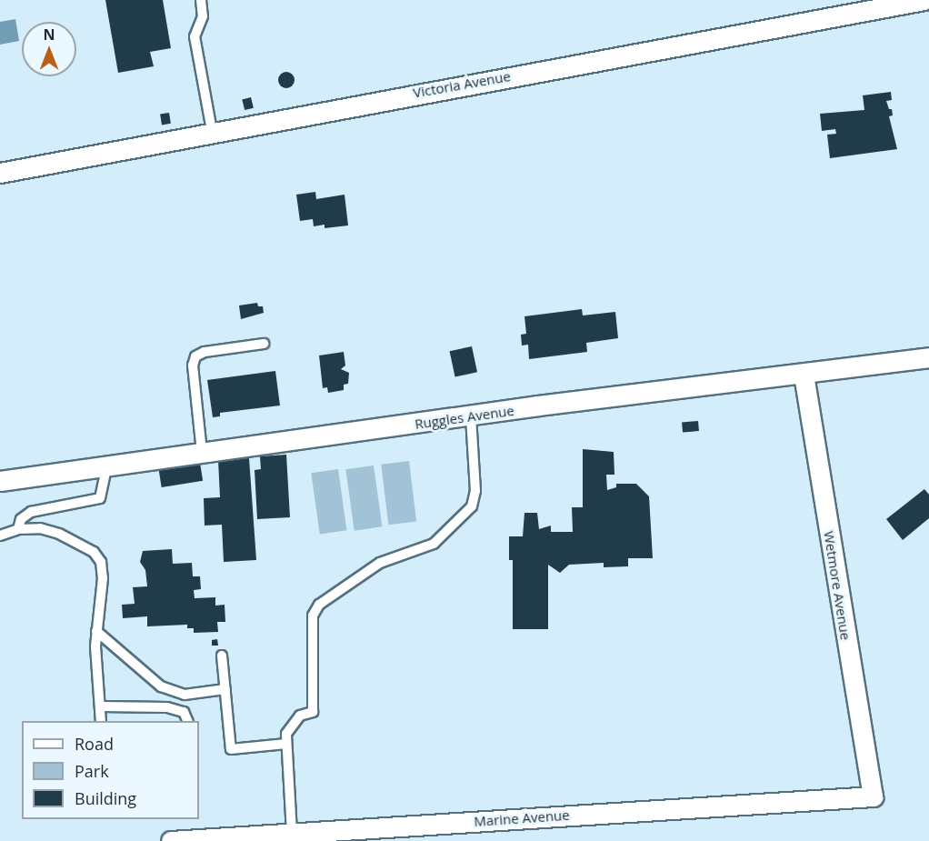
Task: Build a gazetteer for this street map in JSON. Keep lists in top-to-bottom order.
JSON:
{
  "streets": {
    "street": [
      "Victoria Avenue",
      "Ruggles Avenue",
      "Wetmore Avenue",
      "Marine Avenue"
    ]
  },
  "crossings": [
    ["Ruggles Avenue", "Wetmore Avenue"],
    ["Wetmore Avenue", "Marine Avenue"]
  ],
  "legend": ["Road", "Park", "Building"],
  "north": "top"
}
